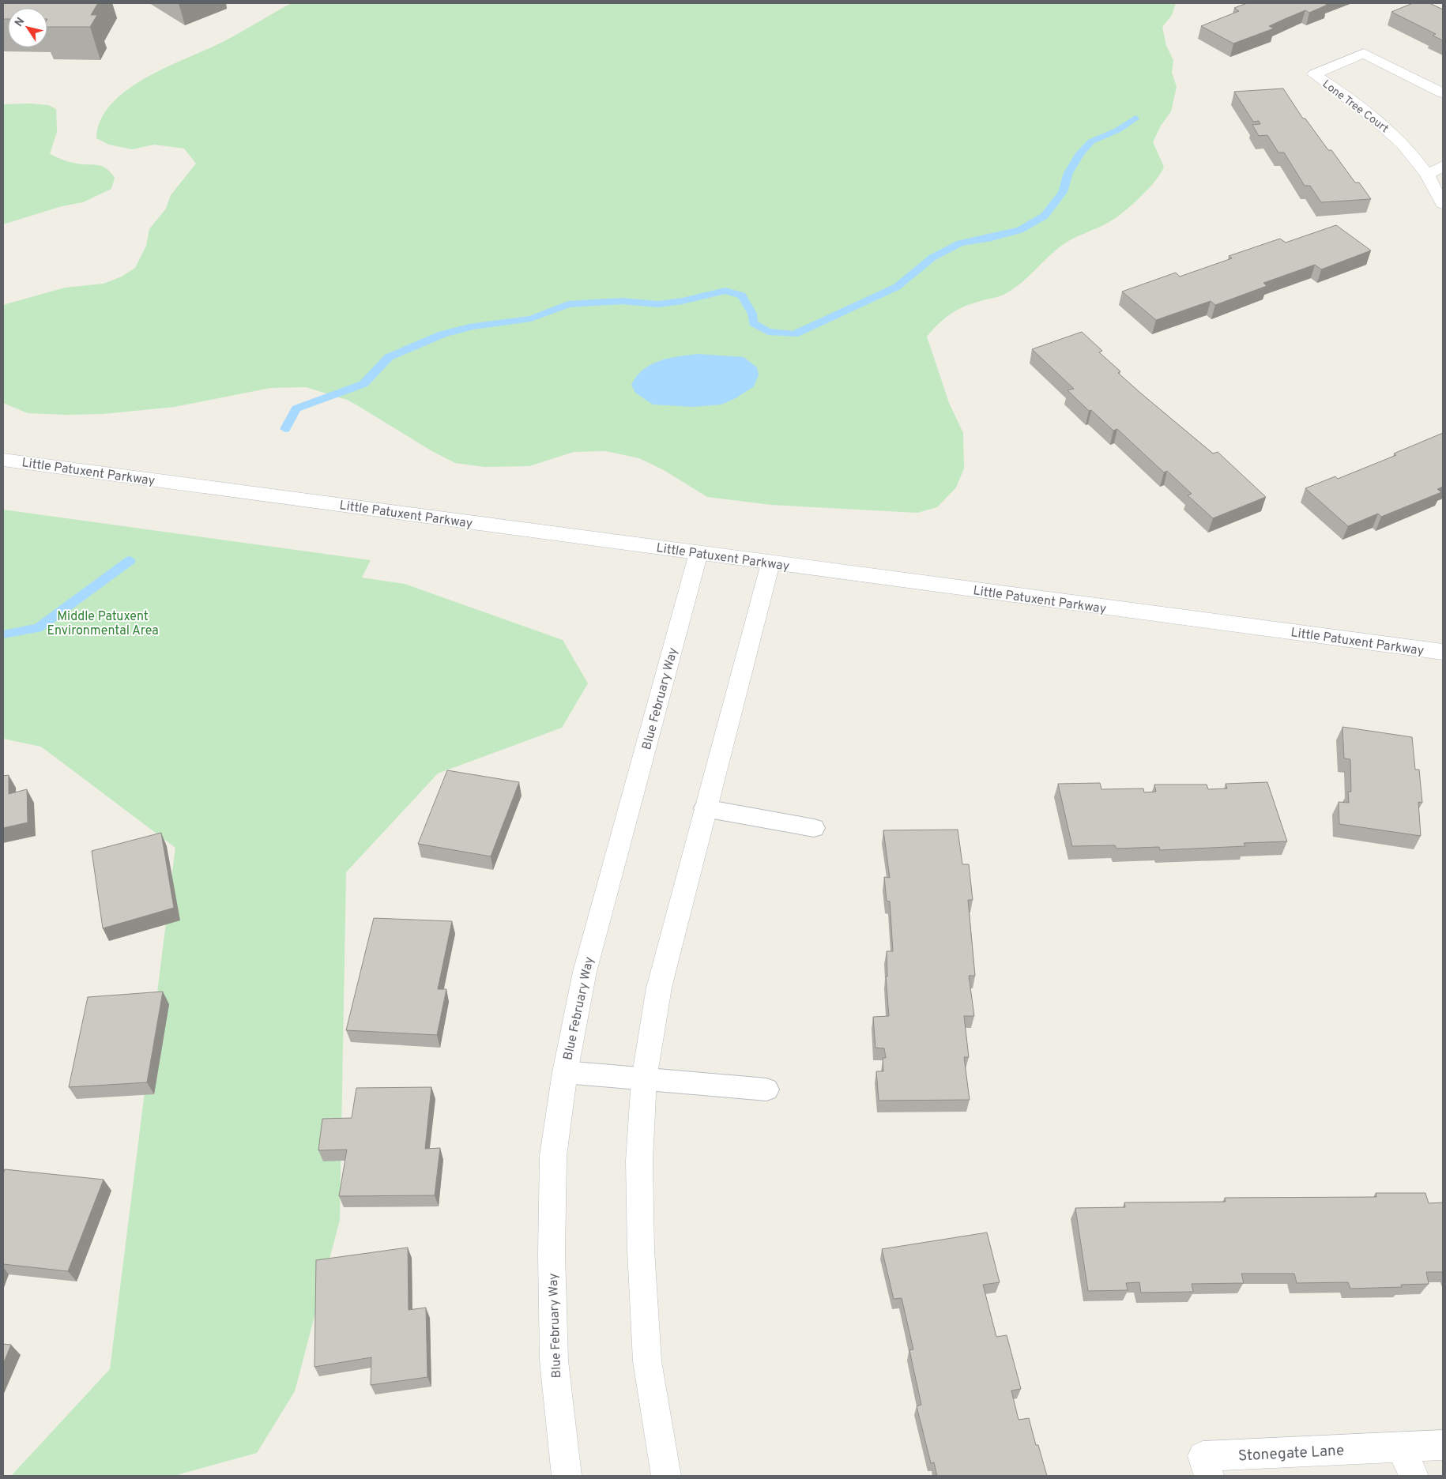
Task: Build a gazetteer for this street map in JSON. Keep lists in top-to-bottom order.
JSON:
{
  "streets": {
    "street": [
      "Lone Tree Court",
      "Little Patuxent Parkway",
      "Blue February Way",
      "Stonegate Lane"
    ]
  },
  "crossings": [
    ["Little Patuxent Parkway", "Blue February Way"]
  ],
  "parks": ["Middle Patuxent Environmental Area"],
  "north": "top left"
}
